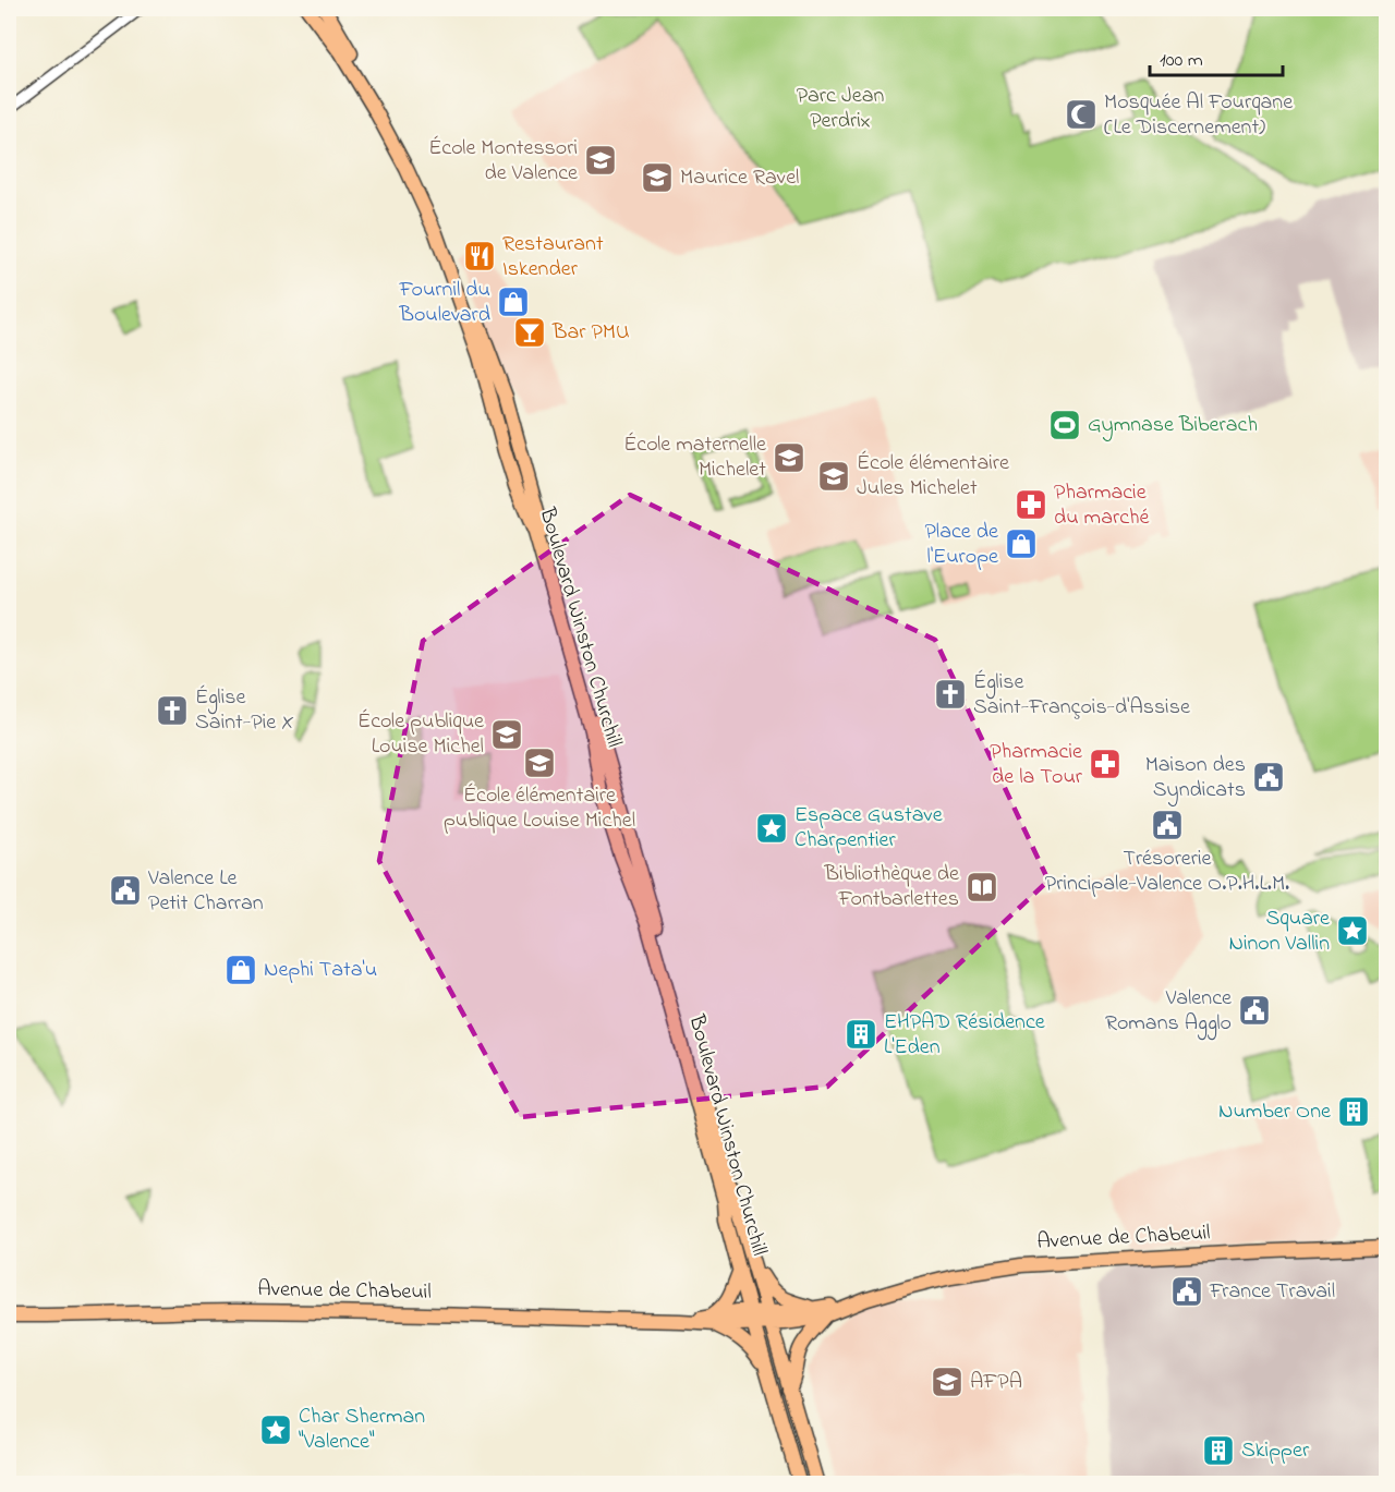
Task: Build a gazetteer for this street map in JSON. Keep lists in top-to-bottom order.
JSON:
{
  "streets": {
    "main road": ["Boulevard Winston Churchill", "Avenue de Chabeuil"]
  },
  "crossings": [
    ["Boulevard Winston Churchill", "Avenue de Chabeuil"]
  ],
  "parks": ["Parc Jean Perdrix"],
  "places": {
    "mosque": ["Mosquée Al Fourqane (Le Discernement)"],
    "school or university": [
      "École Montessori de Valence",
      "Maurice Ravel",
      "École maternelle Michelet",
      "École élémentaire Jules Michelet",
      "École publique Louise Michel",
      "École élémentaire publique Louise Michel",
      "AFPA"
    ],
    "restaurant": ["Restaurant Iskender"],
    "shop": ["Fournil du Boulevard", "Place de l'Europe", "Nephi Tata'u"],
    "bar": ["Bar PMU"],
    "sports": ["Gymnase Biberach"],
    "pharmacy": ["Pharmacie du marché", "Pharmacie de la Tour"],
    "church": ["Église Saint-François-d'Assise", "Église Saint-Pie X"],
    "public building": [
      "Maison des Syndicats",
      "Trésorerie Principale-Valence O.P.H.L.M.",
      "Valence Le Petit Charran",
      "Valence Romans Agglo",
      "France Travail"
    ],
    "place": ["Espace Gustave Charpentier", "Square Ninon Vallin", "Char Sherman \"Valence\""],
    "library": ["Bibliothèque de Fontbarlettes"],
    "building": ["EHPAD Résidence L'Eden", "Number One", "Skipper"]
  },
  "scale_bar": "100 m"
}
